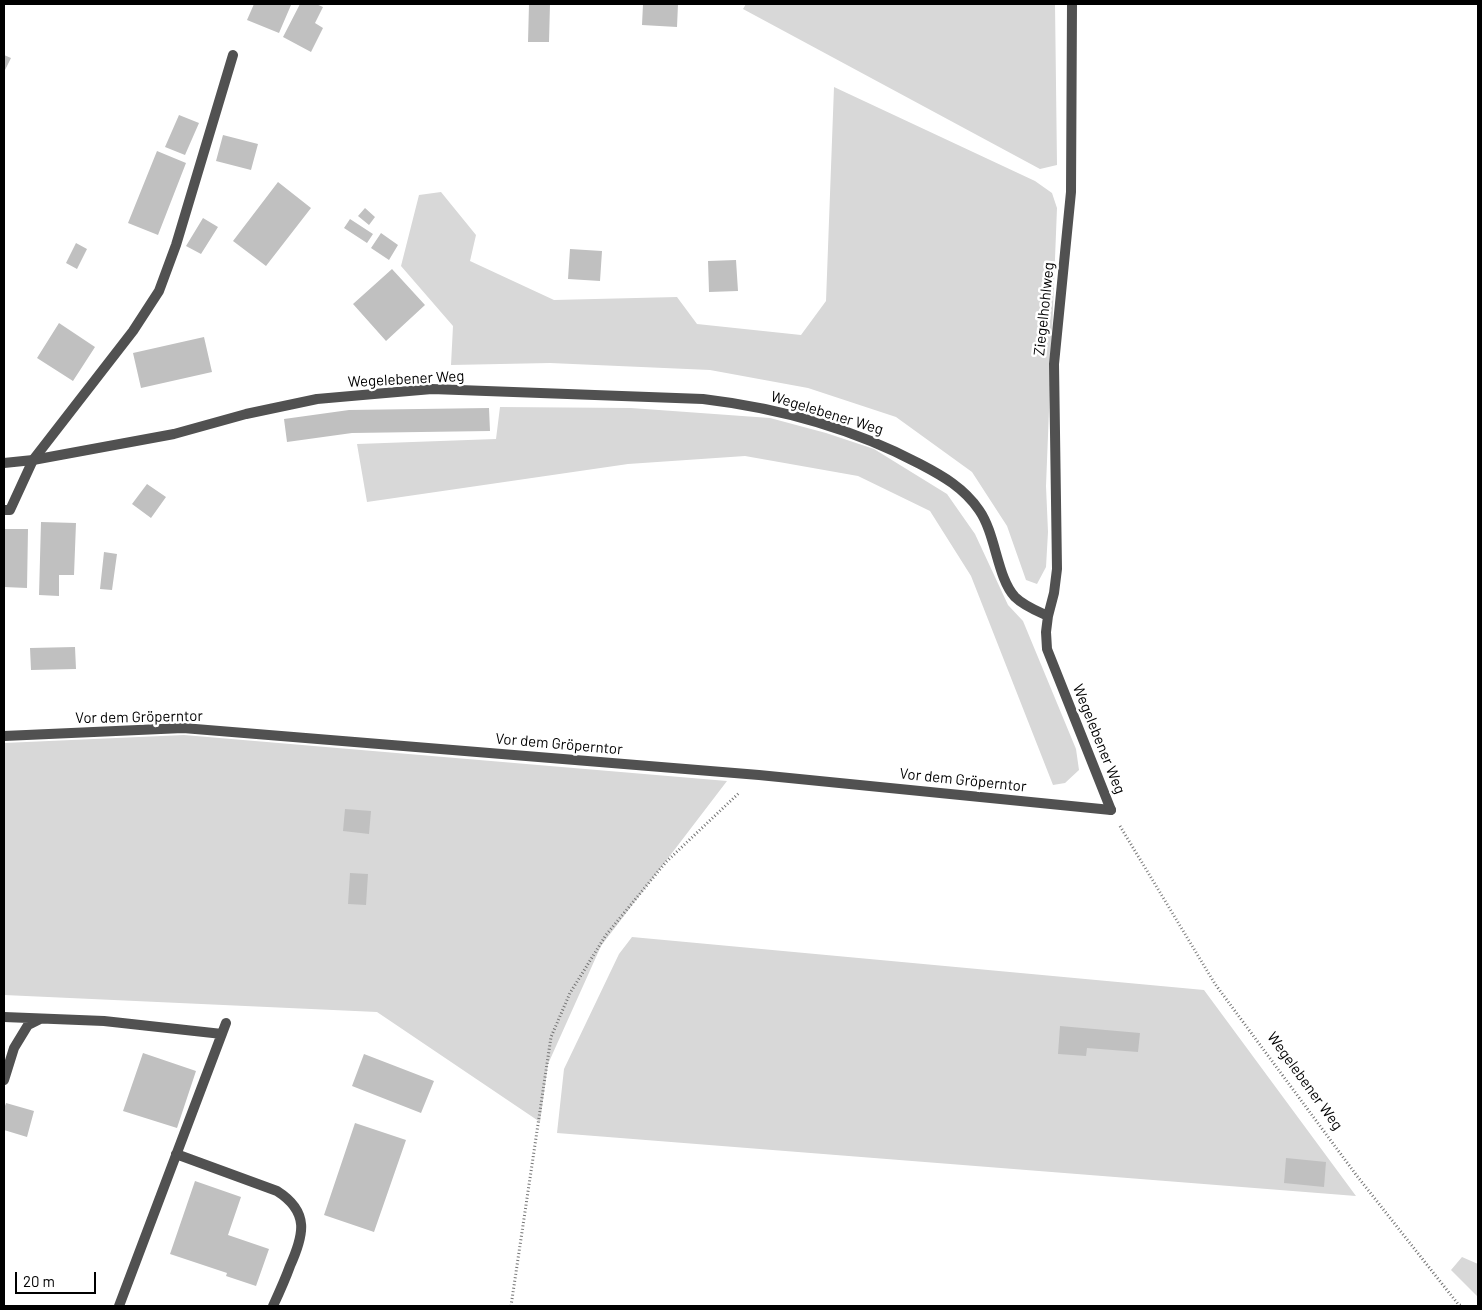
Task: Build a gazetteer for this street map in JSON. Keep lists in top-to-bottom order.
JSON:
{
  "streets": {
    "street": ["Ziegelhohlweg", "Wegelebener Weg", "Vor dem Gröperntor"]
  },
  "crossings": [
    ["Ziegelhohlweg", "Wegelebener Weg"],
    ["Wegelebener Weg", "Vor dem Gröperntor"]
  ],
  "scale_bar": "20 m"
}
